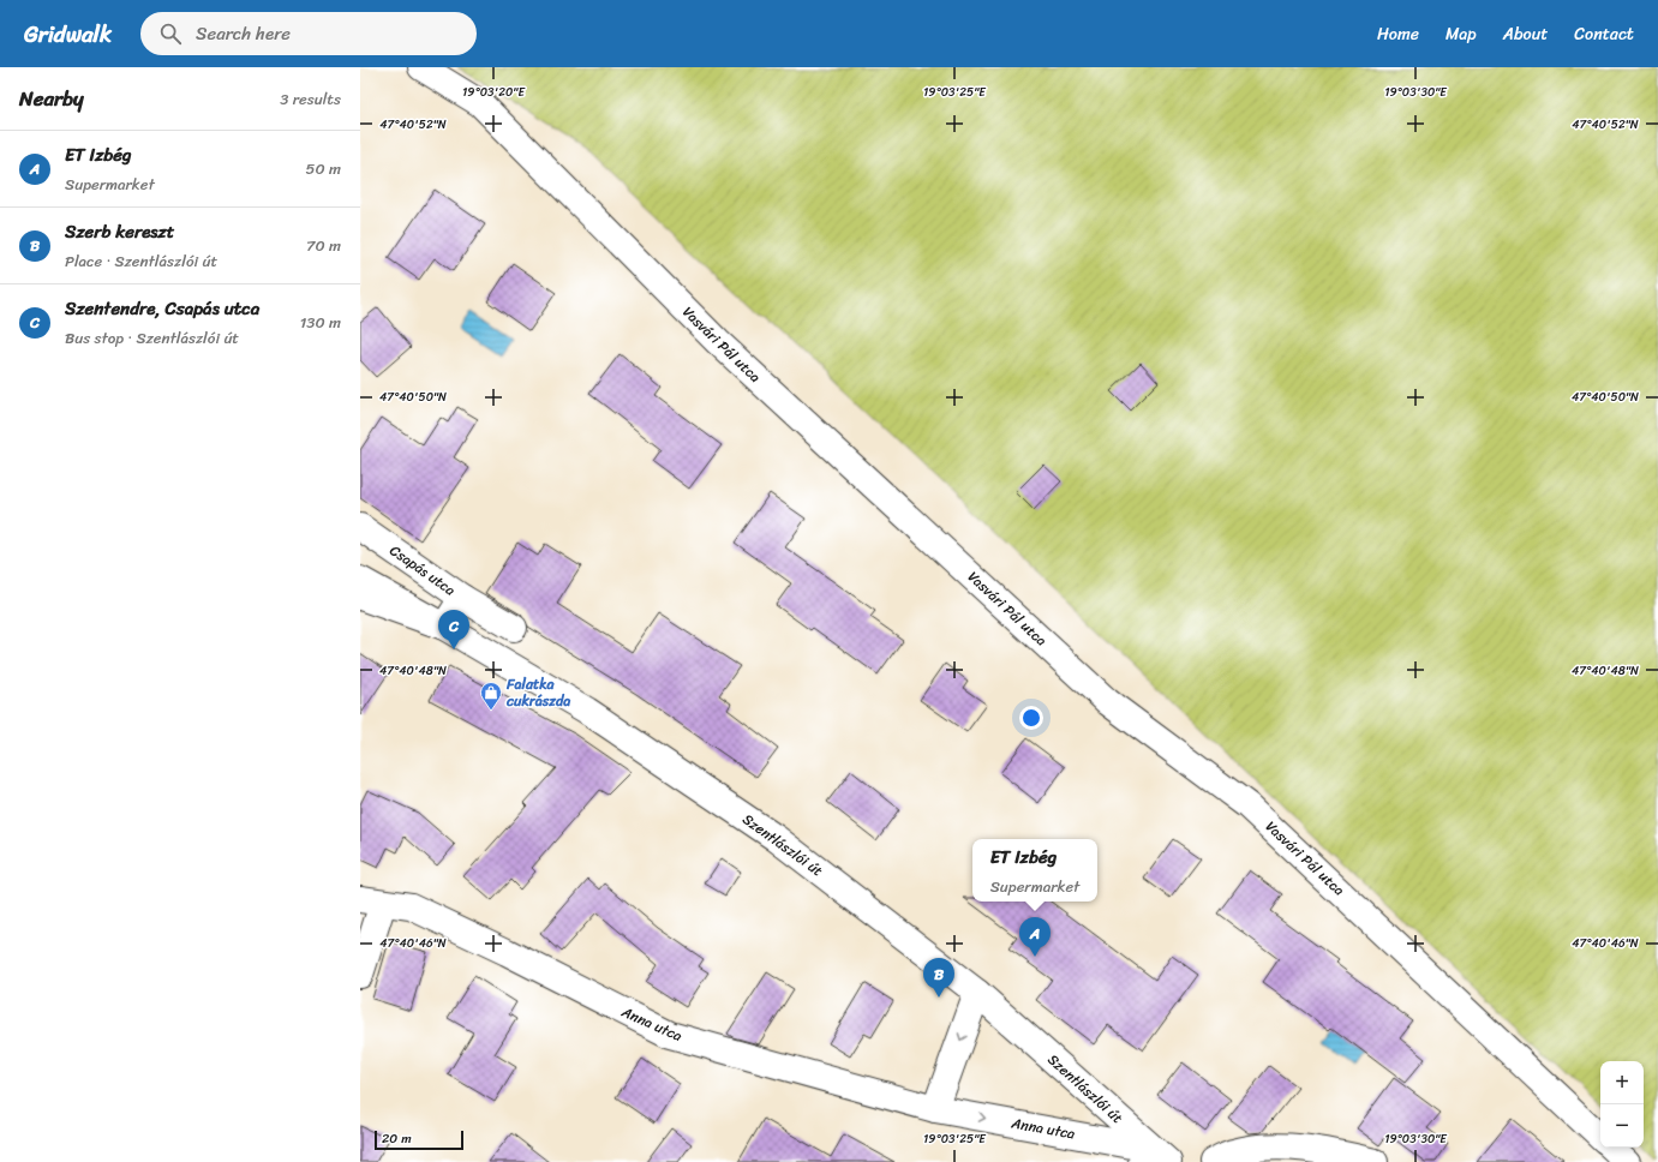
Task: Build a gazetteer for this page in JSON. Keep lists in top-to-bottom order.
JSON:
{
  "streets": {
    "street": [
      "Vasvári Pál utca",
      "Csapás utca",
      "Szentlászlói út",
      "Anna utca"
    ]
  },
  "crossings": [
    ["Csapás utca", "Szentlászlói út"],
    ["Szentlászlói út", "Anna utca"]
  ],
  "places": {
    "shop": ["Falatka cukrászda"]
  },
  "scale_bar": "20 m",
  "page": {
    "header": "Gridwalk",
    "search": "Search here",
    "nav": [
      "Home",
      "Map",
      "About",
      "Contact"
    ],
    "heading": ["Nearby", "3 results"],
    "list": [
      {
        "mark": "A",
        "name": "ET Izbég",
        "note": "Supermarket",
        "value": "50 m"
      },
      {
        "mark": "B",
        "name": "Szerb kereszt",
        "note": "Place · Szentlászlói út",
        "value": "70 m"
      },
      {
        "mark": "C",
        "name": "Szentendre, Csapás utca",
        "note": "Bus stop · Szentlászlói út",
        "value": "130 m"
      }
    ],
    "pins": ["C", "A", "B"],
    "popup": ["ET Izbég", "Supermarket"],
    "map_buttons": ["+", "−"],
    "scale": "20 m"
  },
  "coordinates": [
    "19°03'20\"E",
    "19°03'25\"E",
    "19°03'30\"E",
    "47°40'52\"N",
    "47°40'50\"N",
    "47°40'48\"N",
    "47°40'46\"N"
  ]
}
